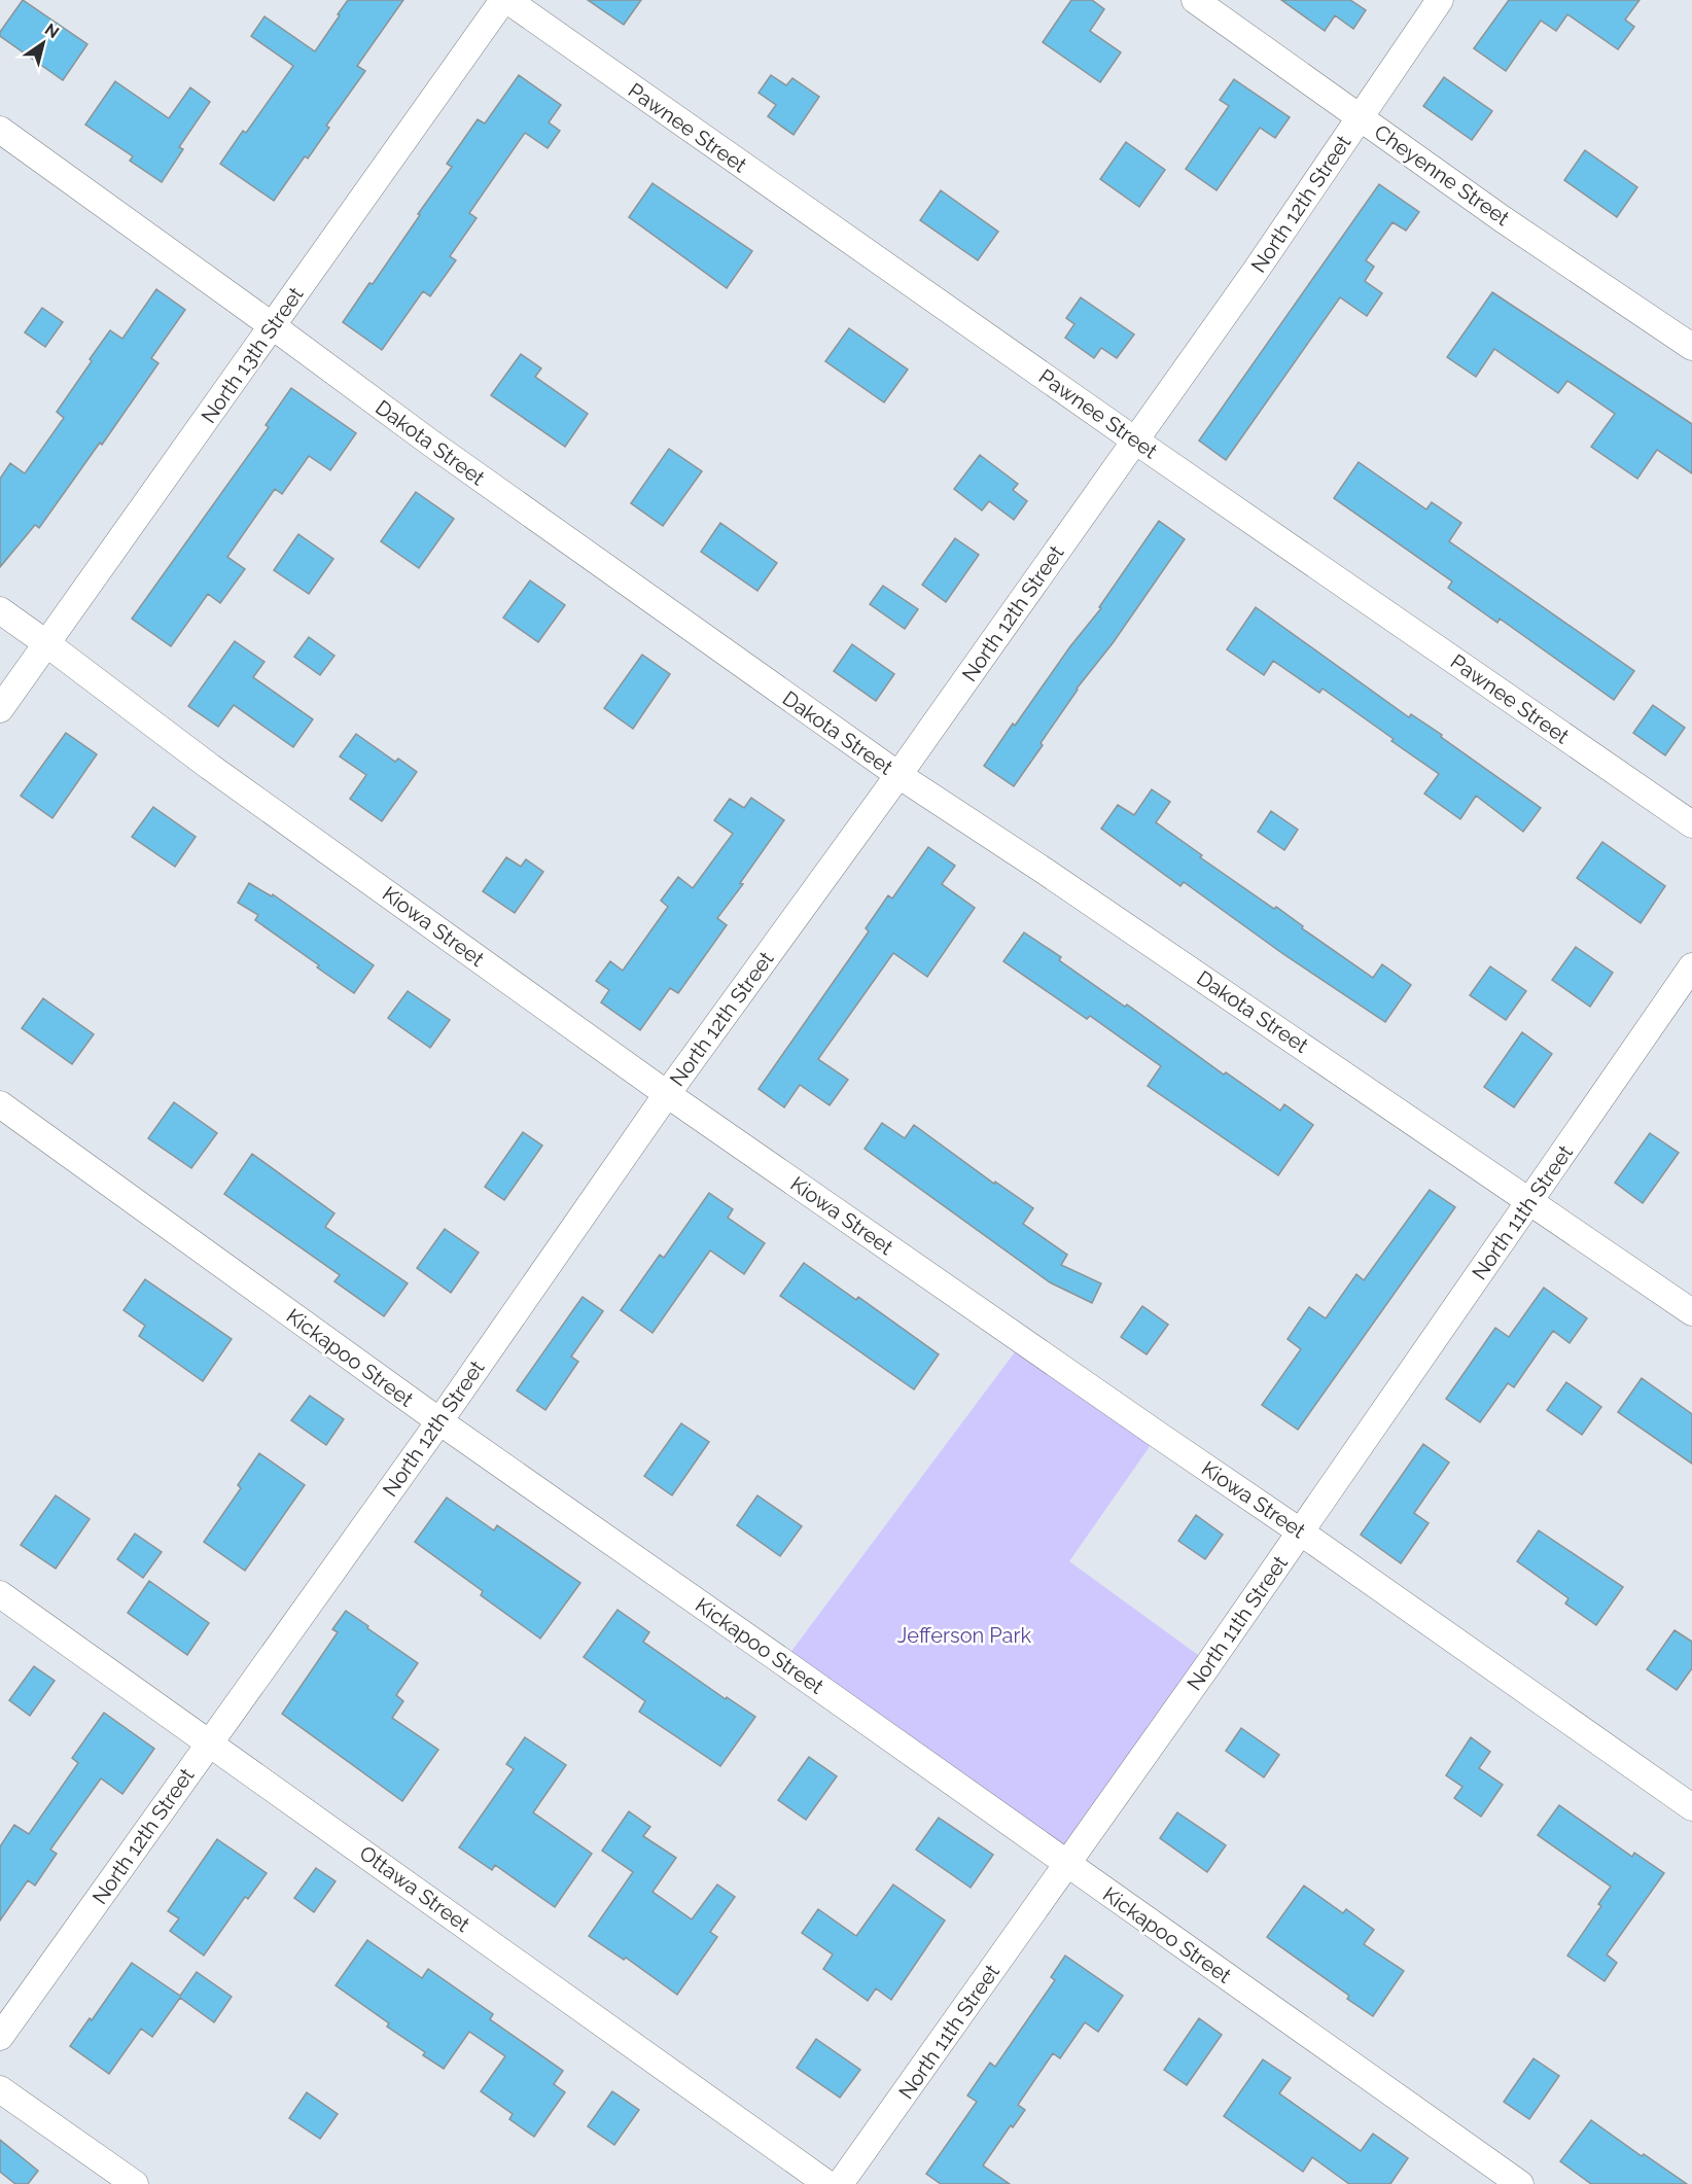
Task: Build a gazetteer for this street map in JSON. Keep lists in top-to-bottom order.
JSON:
{
  "streets": {
    "street": [
      "Pawnee Street",
      "Cheyenne Street",
      "North 12th Street",
      "North 13th Street",
      "Dakota Street",
      "Kiowa Street",
      "North 11th Street",
      "Kickapoo Street",
      "Ottawa Street"
    ]
  },
  "crossings": [
    ["Pawnee Street", "North 12th Street"],
    ["Pawnee Street", "North 13th Street"],
    ["Cheyenne Street", "North 12th Street"],
    ["North 12th Street", "Dakota Street"],
    ["North 12th Street", "Kiowa Street"],
    ["North 12th Street", "Kickapoo Street"],
    ["North 12th Street", "Ottawa Street"],
    ["North 13th Street", "Dakota Street"],
    ["North 13th Street", "Kiowa Street"],
    ["Dakota Street", "North 11th Street"],
    ["Kiowa Street", "North 11th Street"],
    ["North 11th Street", "Kickapoo Street"]
  ],
  "parks": ["Jefferson Park"],
  "north": "top right"
}
